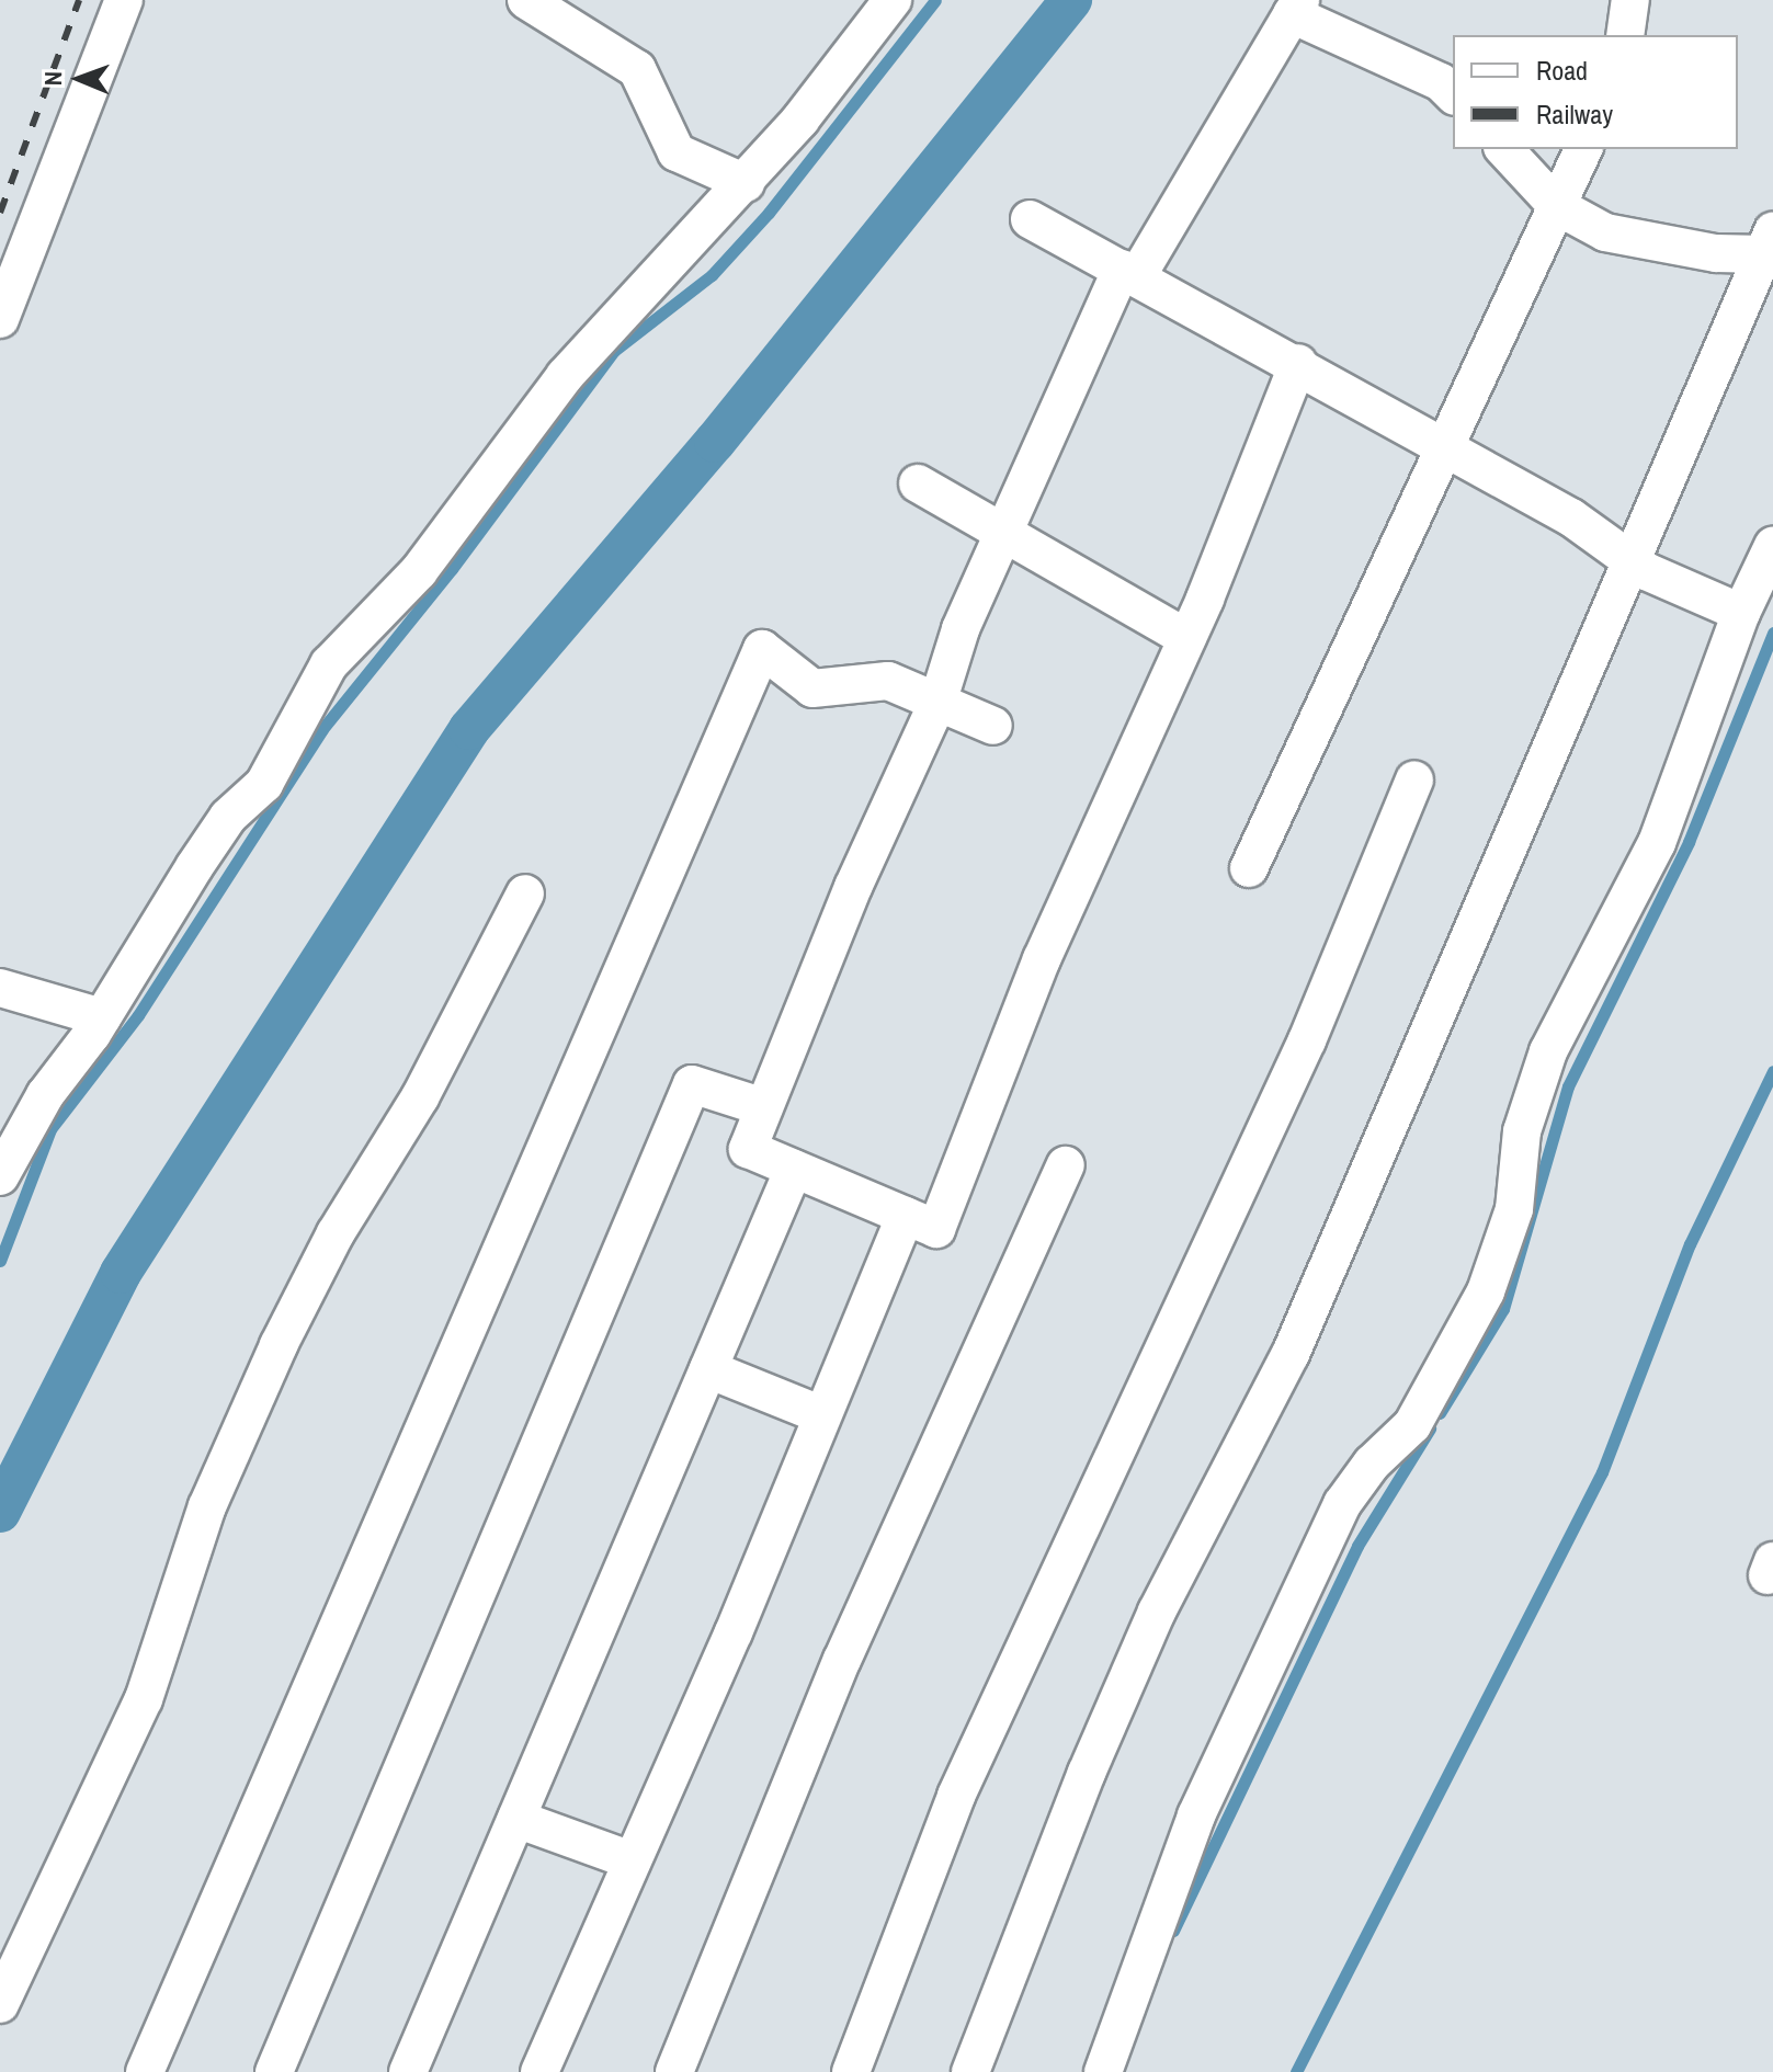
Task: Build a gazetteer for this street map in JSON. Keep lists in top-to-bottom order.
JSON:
{
  "legend": ["Road", "Railway"],
  "north": "left"
}
